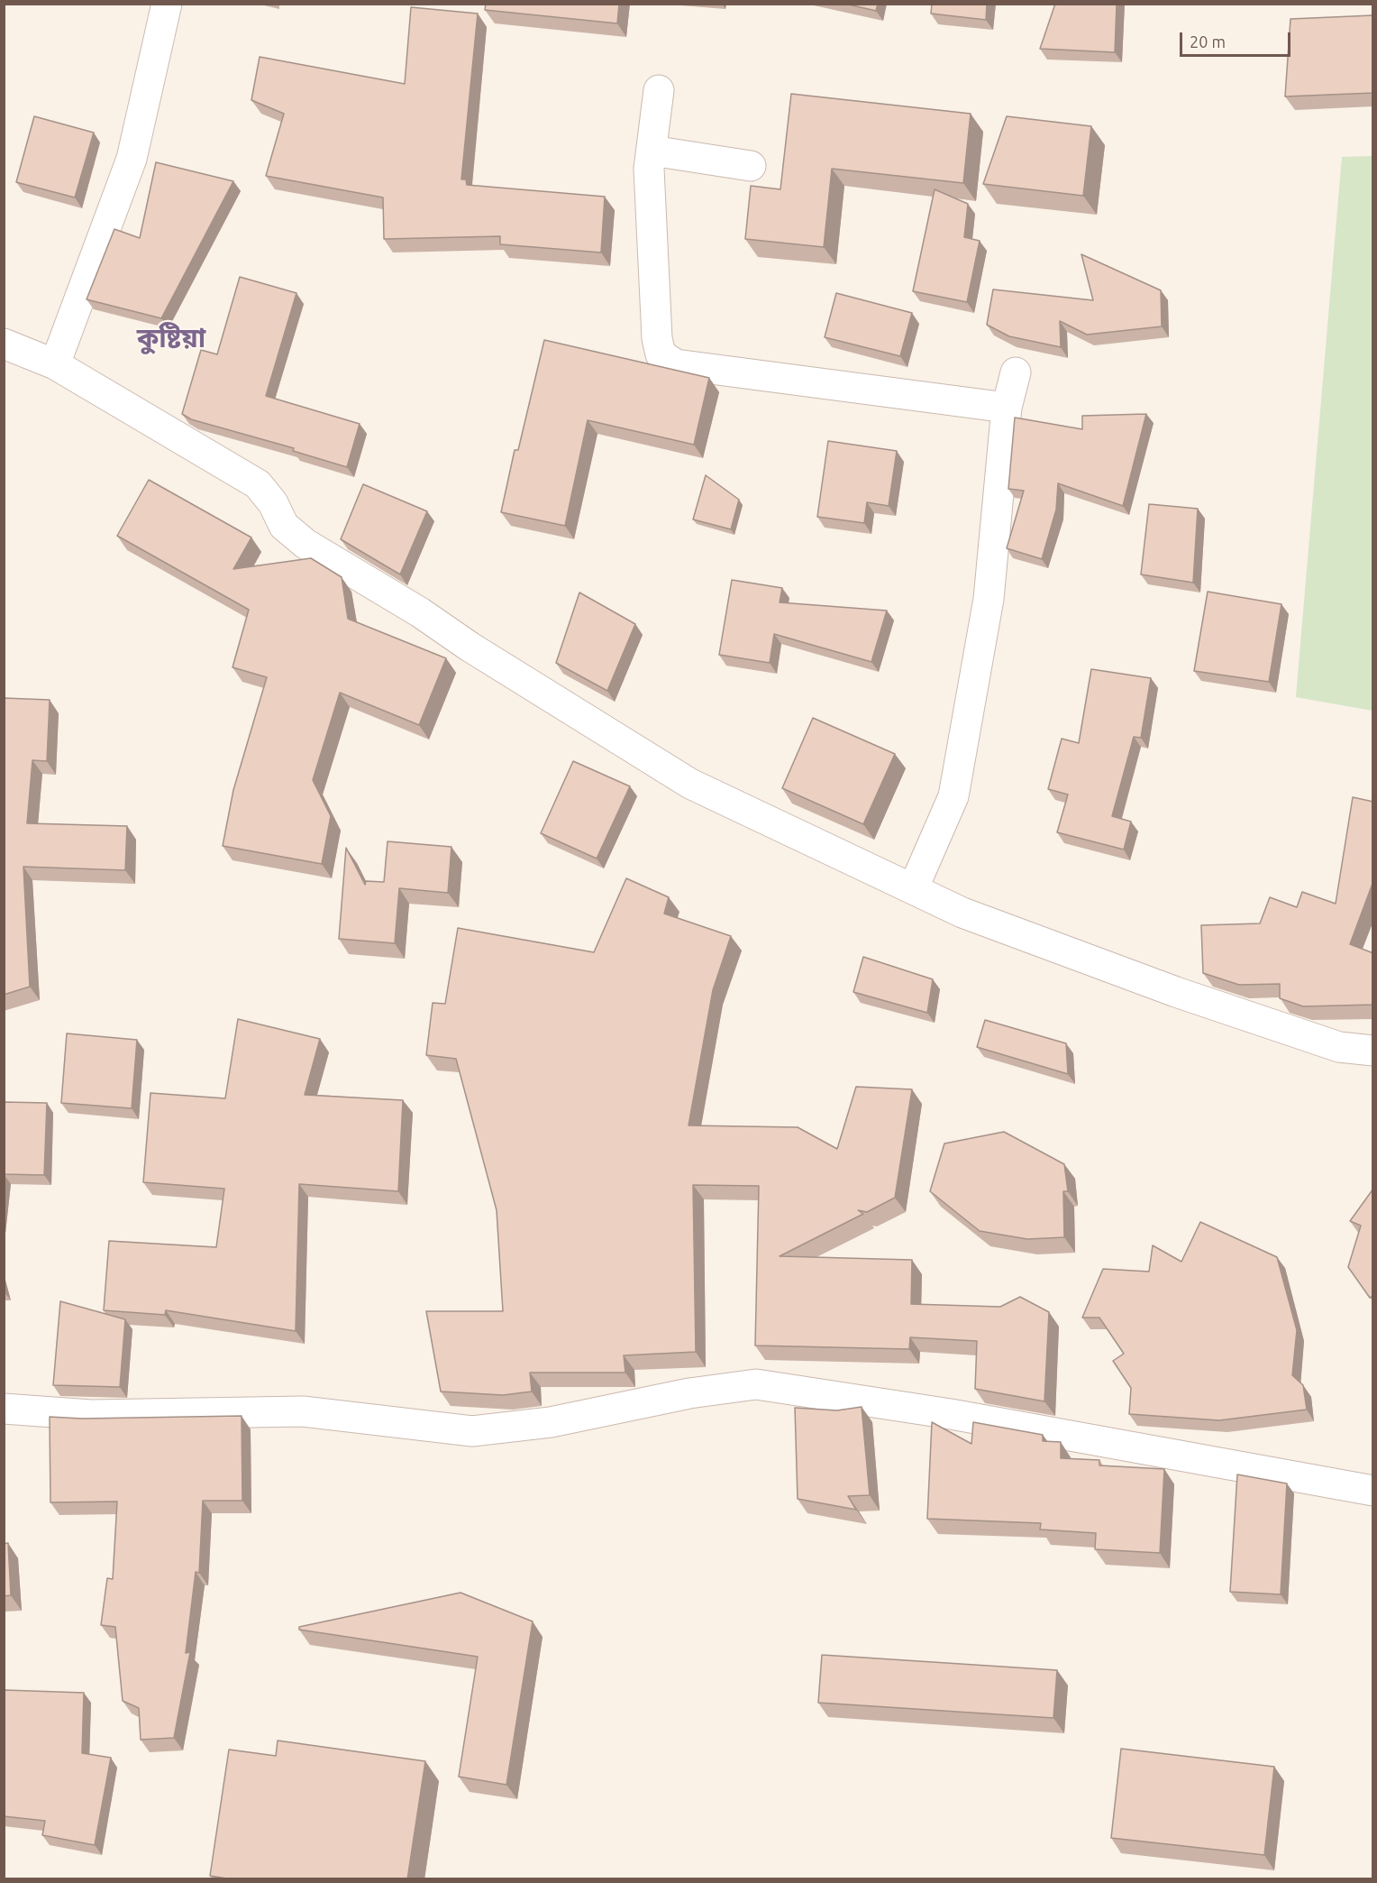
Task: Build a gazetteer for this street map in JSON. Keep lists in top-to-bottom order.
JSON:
{
  "districts": ["কুষ্টিয়া"],
  "scale_bar": "20 m"
}
